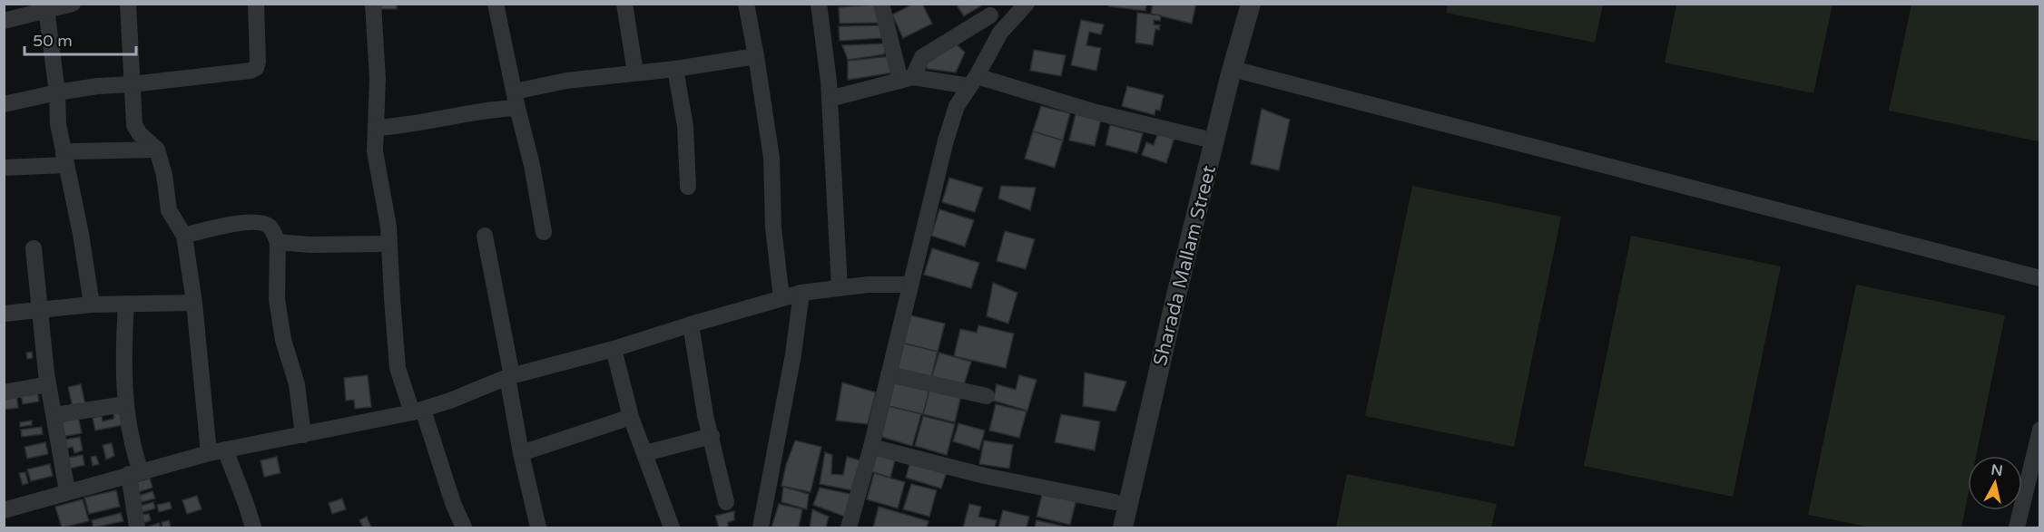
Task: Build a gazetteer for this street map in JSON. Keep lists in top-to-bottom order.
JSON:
{
  "streets": {
    "street": ["Sharada Mallam Street"]
  },
  "scale_bar": "50 m",
  "north": "top"
}
